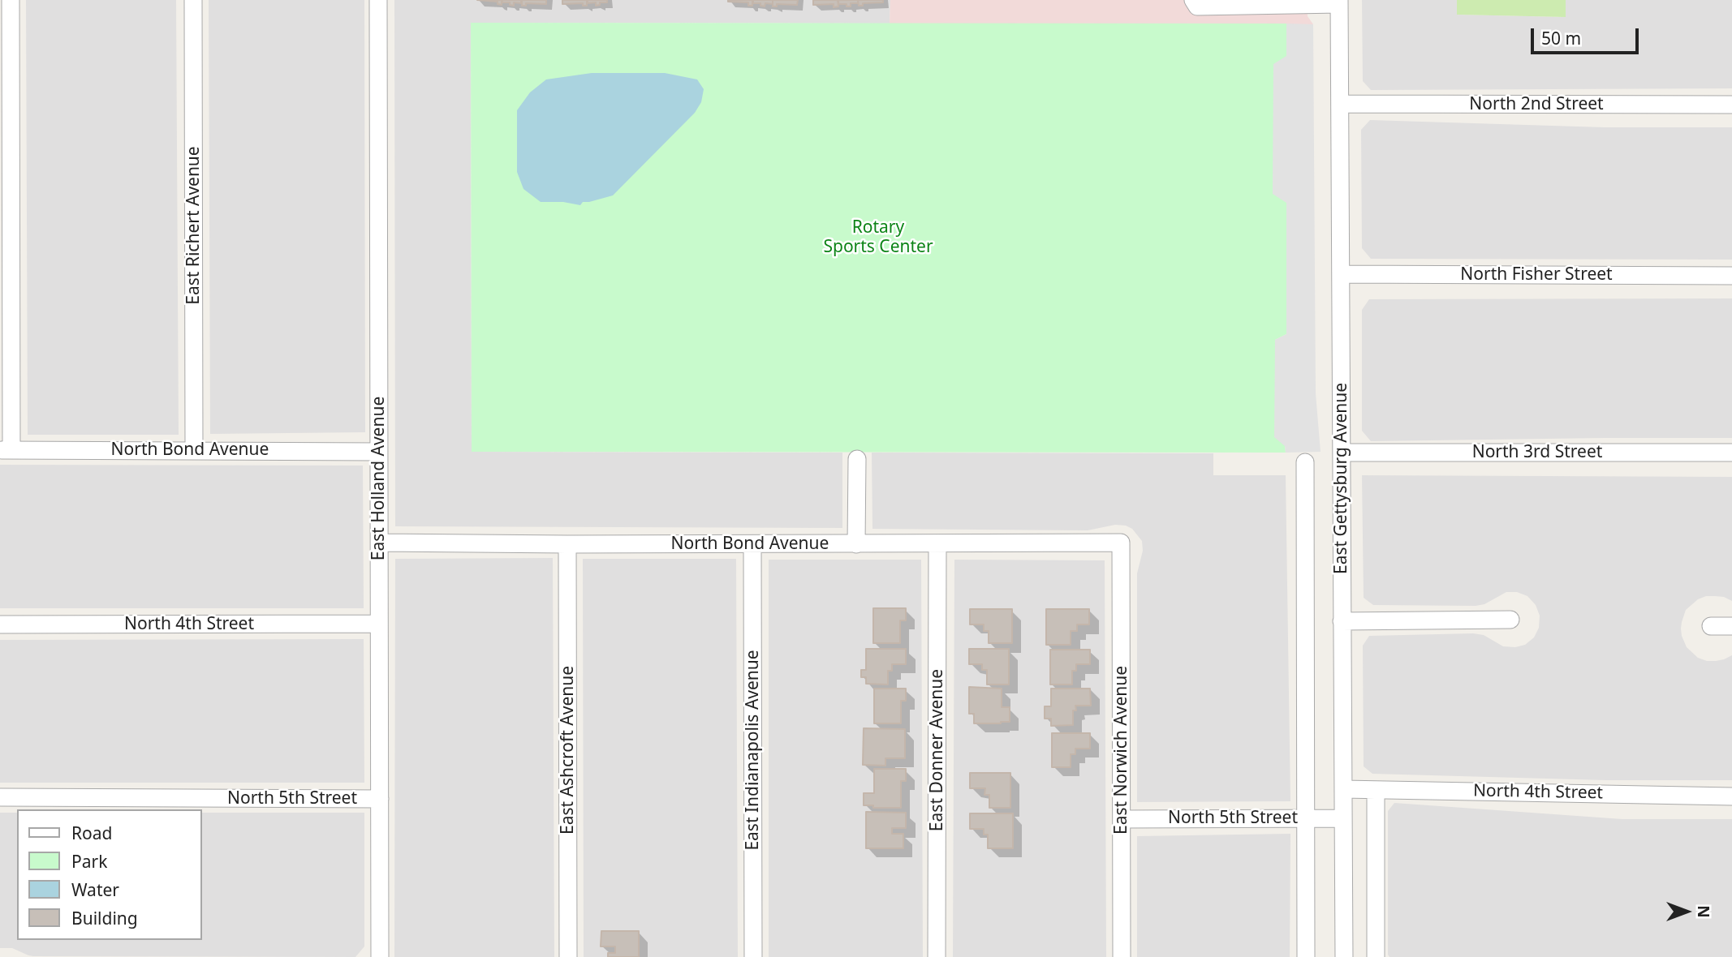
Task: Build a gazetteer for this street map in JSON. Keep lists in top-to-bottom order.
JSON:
{
  "streets": {
    "street": [
      "North 2nd Street",
      "East Richert Avenue",
      "North Fisher Street",
      "North Bond Avenue",
      "North 3rd Street",
      "East Holland Avenue",
      "East Gettysburg Avenue",
      "North 4th Street",
      "East Ashcroft Avenue",
      "East Indianapolis Avenue",
      "East Donner Avenue",
      "East Norwich Avenue",
      "North 5th Street"
    ]
  },
  "crossings": [
    ["North 2nd Street", "East Gettysburg Avenue"],
    ["East Richert Avenue", "North Bond Avenue"],
    ["North Fisher Street", "East Gettysburg Avenue"],
    ["North Bond Avenue", "East Holland Avenue"],
    ["North Bond Avenue", "East Ashcroft Avenue"],
    ["North Bond Avenue", "East Indianapolis Avenue"],
    ["North Bond Avenue", "East Donner Avenue"],
    ["North Bond Avenue", "East Norwich Avenue"],
    ["North 3rd Street", "East Gettysburg Avenue"],
    ["East Holland Avenue", "North 4th Street"],
    ["East Holland Avenue", "North 5th Street"],
    ["East Gettysburg Avenue", "North 4th Street"],
    ["East Gettysburg Avenue", "North 5th Street"],
    ["East Norwich Avenue", "North 5th Street"]
  ],
  "parks": ["Rotary Sports Center"],
  "legend": [
    "Road",
    "Park",
    "Water",
    "Building"
  ],
  "scale_bar": "50 m",
  "north": "right"
}
